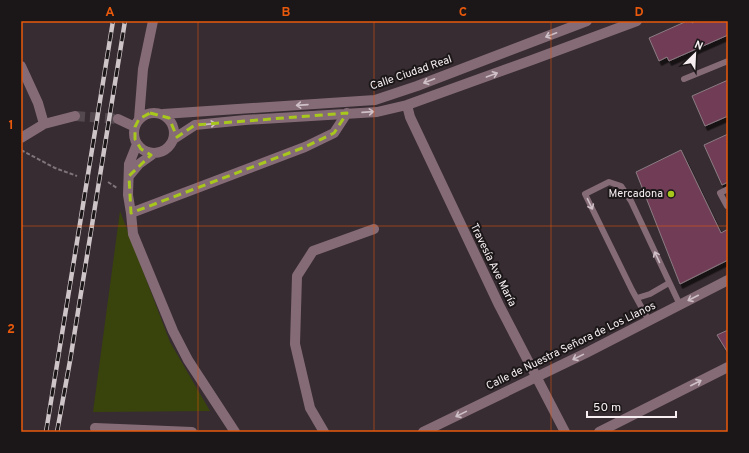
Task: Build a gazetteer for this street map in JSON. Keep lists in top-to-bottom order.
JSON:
{
  "streets": {
    "street": ["Calle Ciudad Real", "Travesía Ave María", "Calle de Nuestra Señora de Los Llanos"]
  },
  "crossings": [
    ["Travesía Ave María", "Calle de Nuestra Señora de Los Llanos"]
  ],
  "places": ["Mercadona"],
  "scale_bar": "50 m",
  "north": "top right",
  "grid": {
    "columns": [
      "A",
      "B",
      "C",
      "D"
    ],
    "rows": ["1", "2"]
  }
}
